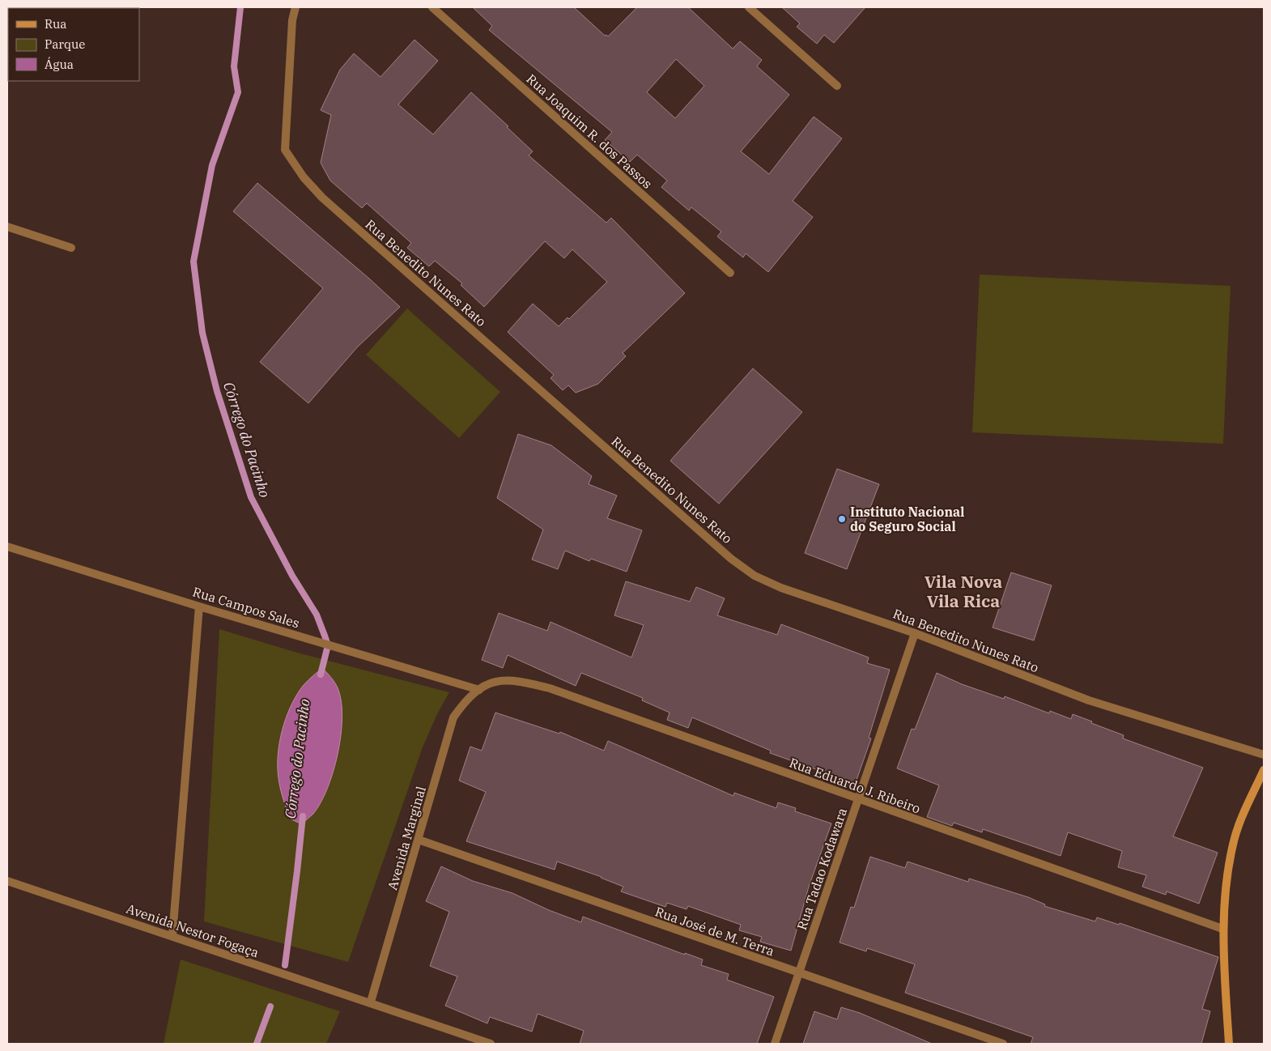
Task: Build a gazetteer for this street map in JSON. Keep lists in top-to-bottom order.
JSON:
{
  "streets": {
    "street": [
      "Rua Joaquim R. dos Passos",
      "Rua Benedito Nunes Rato",
      "Rua Campos Sales",
      "Rua Eduardo J. Ribeiro",
      "Avenida Marginal",
      "Rua Tadao Kodawara",
      "Avenida Nestor Fogaça",
      "Rua José de M. Terra"
    ]
  },
  "crossings": [
    ["Rua Benedito Nunes Rato", "Rua Tadao Kodawara"],
    ["Rua Campos Sales", "Rua Eduardo J. Ribeiro"],
    ["Rua Campos Sales", "Avenida Marginal"],
    ["Rua Eduardo J. Ribeiro", "Avenida Marginal"],
    ["Rua Eduardo J. Ribeiro", "Rua Tadao Kodawara"],
    ["Avenida Marginal", "Avenida Nestor Fogaça"],
    ["Avenida Marginal", "Rua José de M. Terra"],
    ["Rua Tadao Kodawara", "Rua José de M. Terra"]
  ],
  "districts": ["Vila Nova Vila Rica"],
  "water": ["Córrego do Pacinho"],
  "places": ["Instituto Nacional do Seguro Social"],
  "legend": ["Rua", "Parque", "Água"]
}
